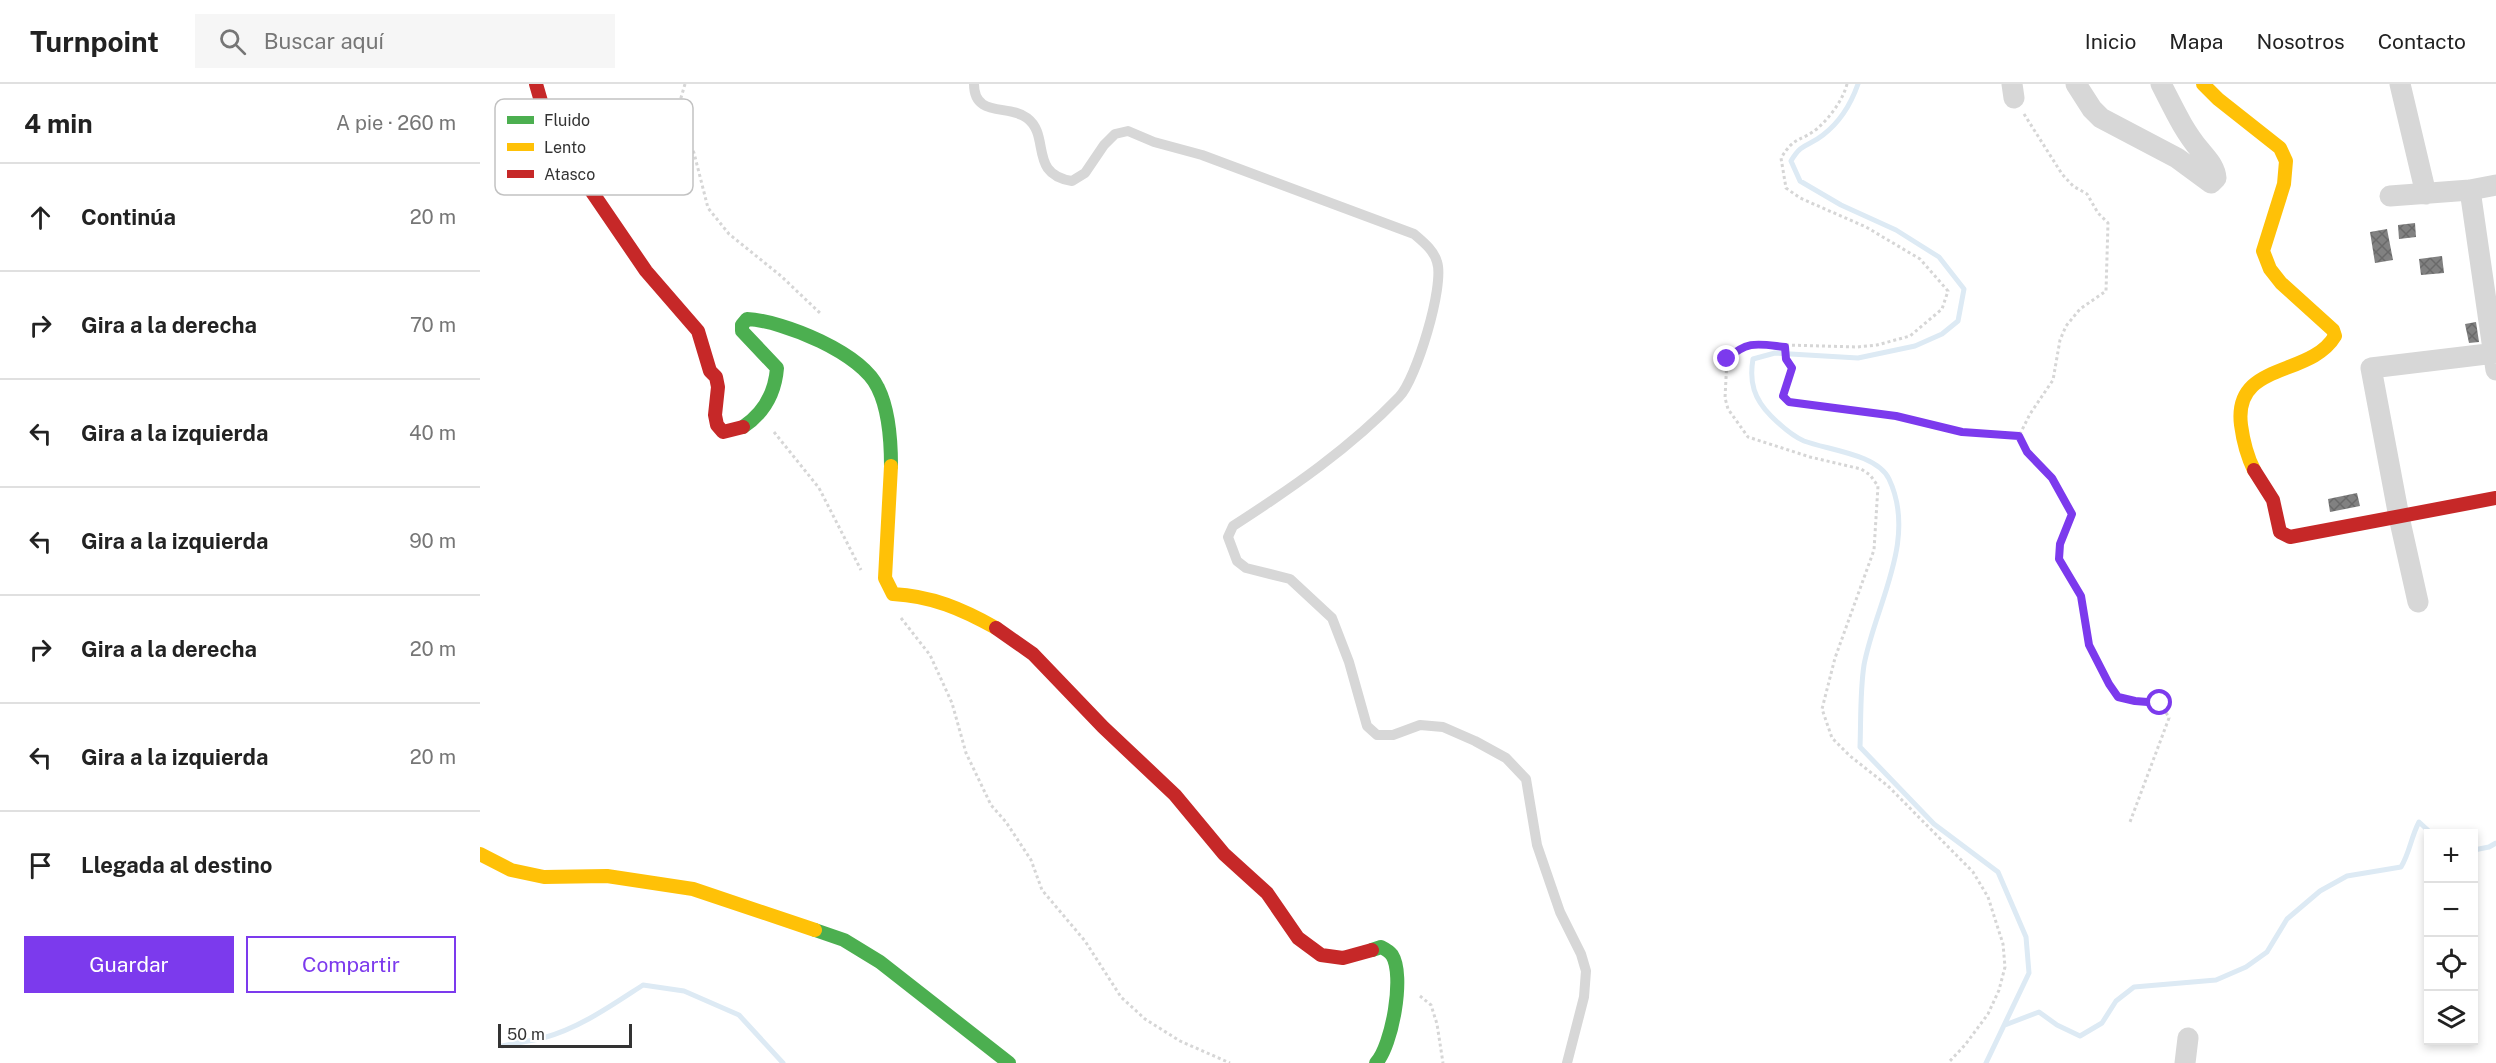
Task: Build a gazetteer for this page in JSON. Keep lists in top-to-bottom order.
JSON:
{
  "legend": ["Fluido", "Lento", "Atasco"],
  "scale_bar": "50 m",
  "page": {
    "header": "Turnpoint",
    "search": "Buscar aquí",
    "nav": [
      "Inicio",
      "Mapa",
      "Nosotros",
      "Contacto"
    ],
    "heading": ["4 min", "A pie · 260 m"],
    "list": [
      ["Continúa", "20 m"],
      ["Gira a la derecha", "70 m"],
      ["Gira a la izquierda", "40 m"],
      ["Gira a la izquierda", "90 m"],
      ["Gira a la derecha", "20 m"],
      ["Gira a la izquierda", "20 m"],
      "Llegada al destino"
    ],
    "map_buttons": ["+", "−"],
    "buttons": ["Guardar", "Compartir"],
    "scale": "50 m"
  }
}
